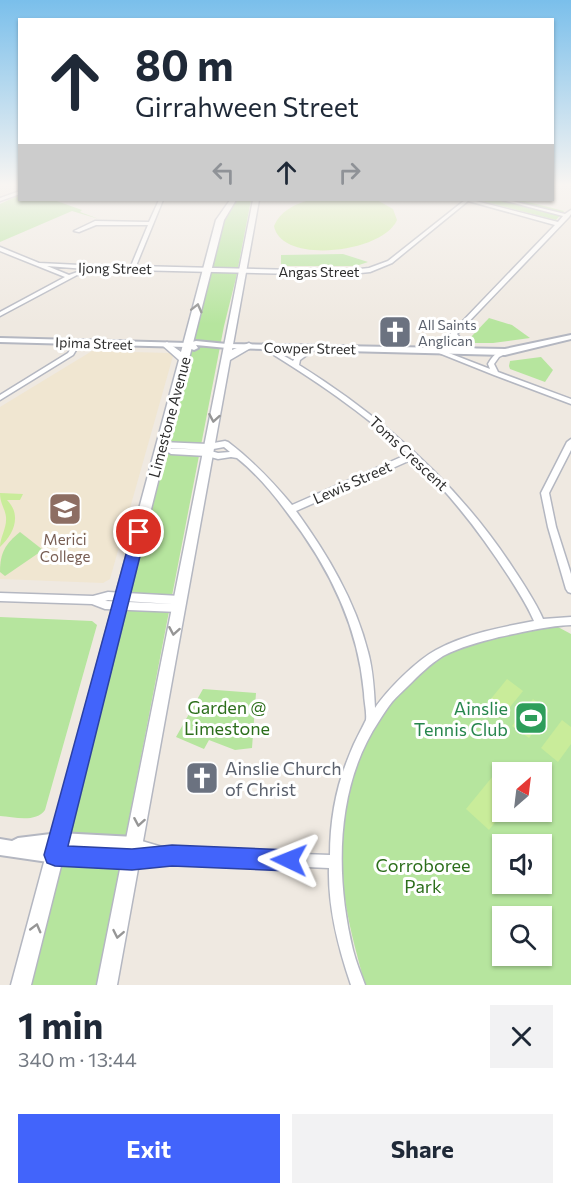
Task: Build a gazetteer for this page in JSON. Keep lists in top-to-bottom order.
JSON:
{
  "streets": {
    "main road": ["Limestone Avenue"],
    "street": [
      "Ijong Street",
      "Angas Street",
      "Ipima Street",
      "Cowper Street",
      "Toms Crescent",
      "Lewis Street"
    ]
  },
  "crossings": [
    ["Ijong Street", "Angas Street"],
    ["Ijong Street", "Limestone Avenue"],
    ["Ipima Street", "Cowper Street"],
    ["Ipima Street", "Limestone Avenue"],
    ["Cowper Street", "Toms Crescent"],
    ["Toms Crescent", "Lewis Street"]
  ],
  "parks": ["Garden @ Limestone", "Corroboree Park"],
  "places": {
    "church": ["All Saints Anglican", "Ainslie Church of Christ"],
    "school or university": ["Merici College"],
    "sports": ["Ainslie Tennis Club"]
  },
  "north": "top right",
  "page": {
    "turn": ["80 m", "Girrahween Street"],
    "heading": ["1 min", "340 m · 13:44"],
    "buttons": ["Exit", "Share"]
  }
}
